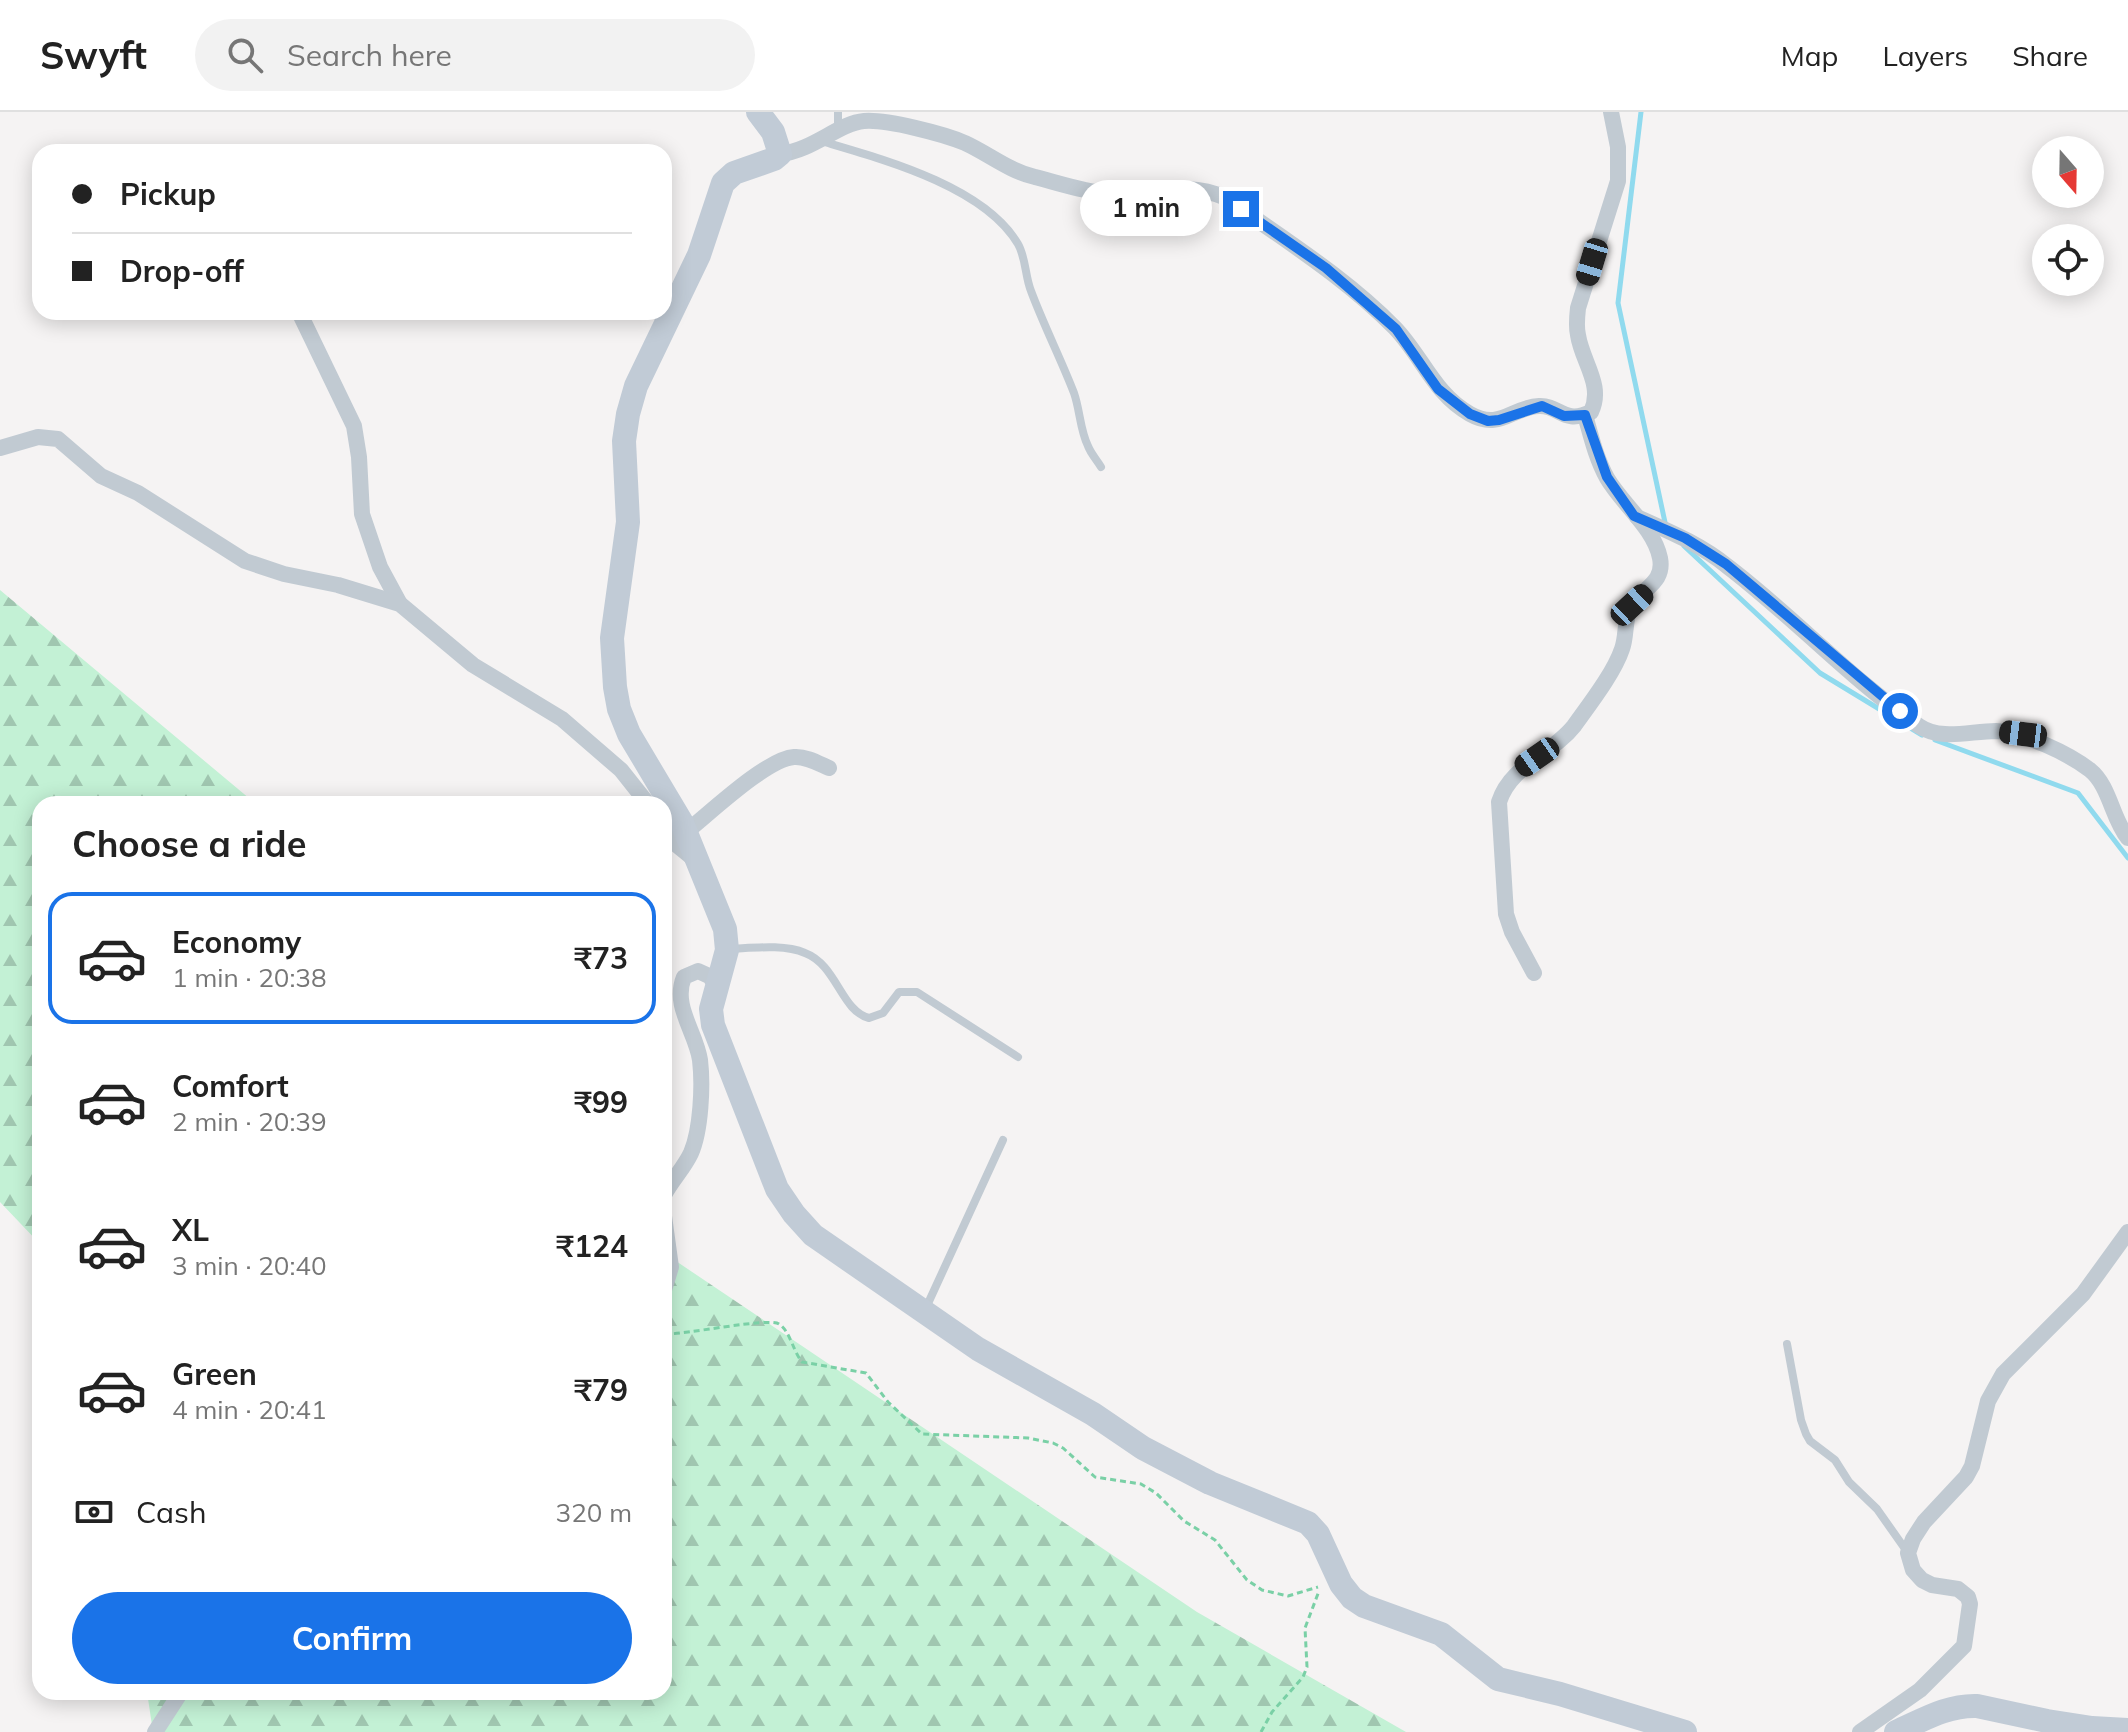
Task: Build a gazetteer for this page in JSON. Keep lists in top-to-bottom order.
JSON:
{
  "north": "bottom",
  "page": {
    "header": "Swyft",
    "search": "Search here",
    "nav": ["Map", "Layers", "Share"],
    "banner": ["Pickup", "Drop-off"],
    "bubble": "1 min",
    "heading": "Choose a ride",
    "list": [
      {
        "name": "Economy",
        "note": "1 min · 20:38",
        "value": "₹73"
      },
      {
        "name": "Comfort",
        "note": "2 min · 20:39",
        "value": "₹99"
      },
      {
        "name": "XL",
        "note": "3 min · 20:40",
        "value": "₹124"
      },
      {
        "name": "Green",
        "note": "4 min · 20:41",
        "value": "₹79"
      }
    ],
    "pay": ["Cash", "320 m"],
    "buttons": "Confirm"
  }
}
